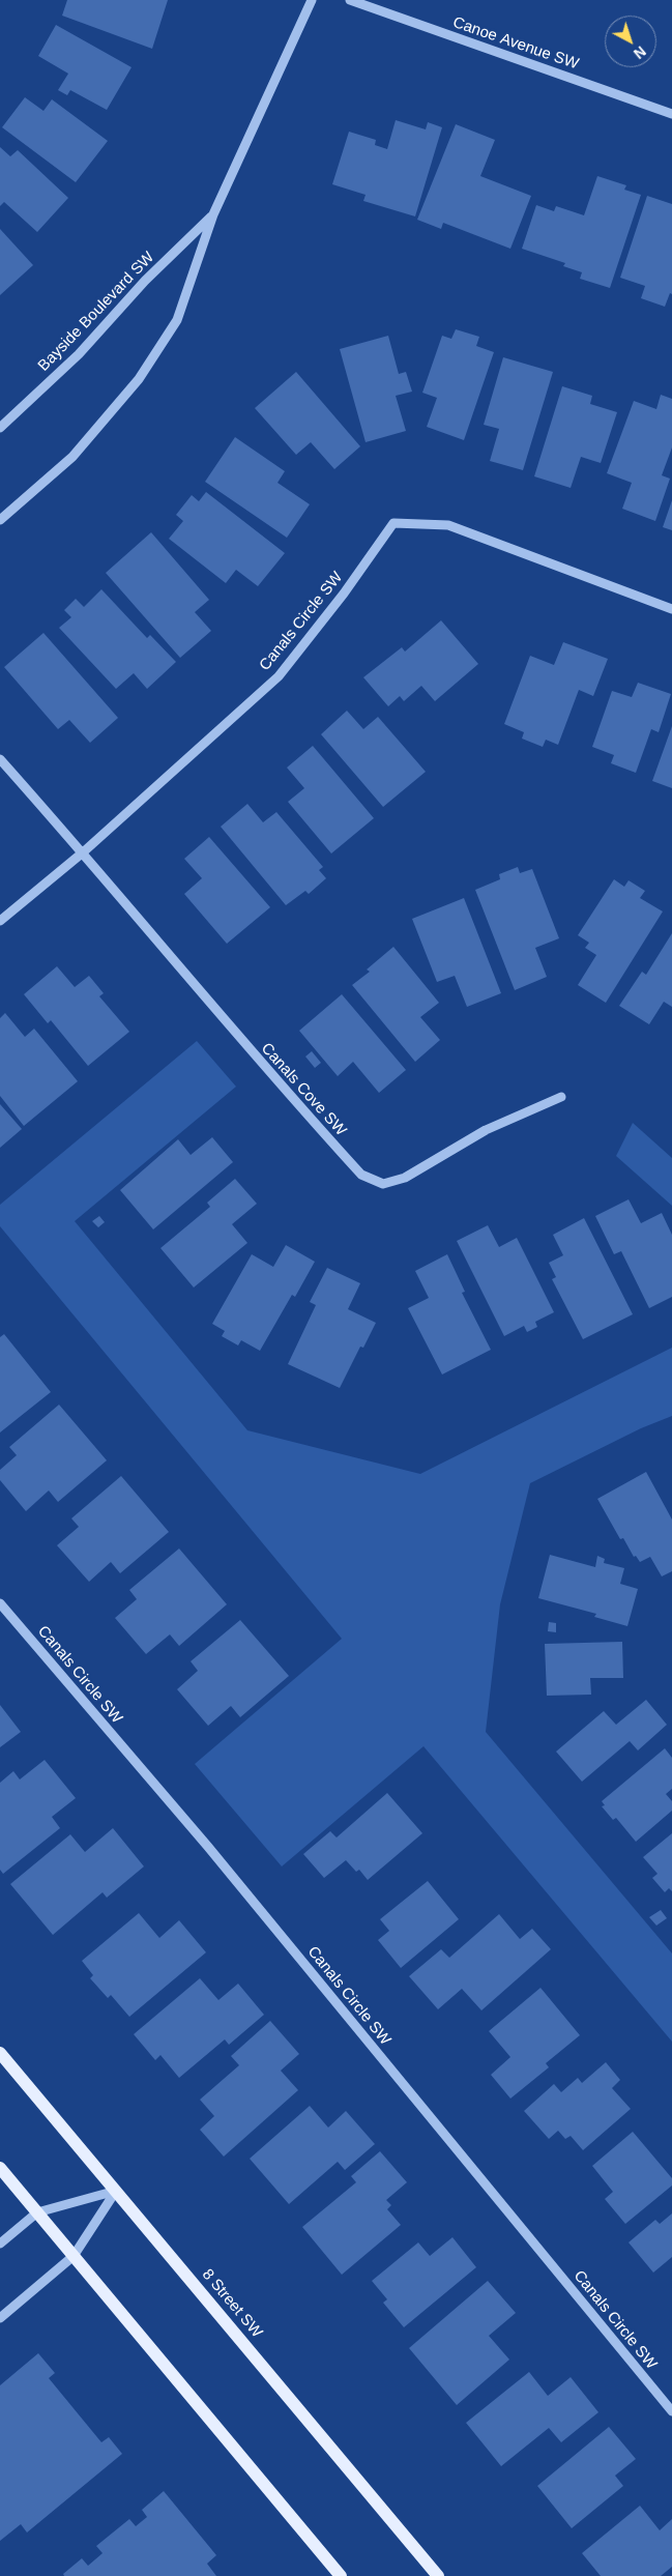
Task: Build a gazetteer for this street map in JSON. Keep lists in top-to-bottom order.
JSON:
{
  "streets": {
    "main road": ["8 Street SW"],
    "street": [
      "Canoe Avenue SW",
      "Bayside Boulevard SW",
      "Canals Circle SW",
      "Canals Cove SW"
    ]
  },
  "crossings": [
    ["Canals Circle SW", "Canals Cove SW"]
  ],
  "north": "bottom right"
}
